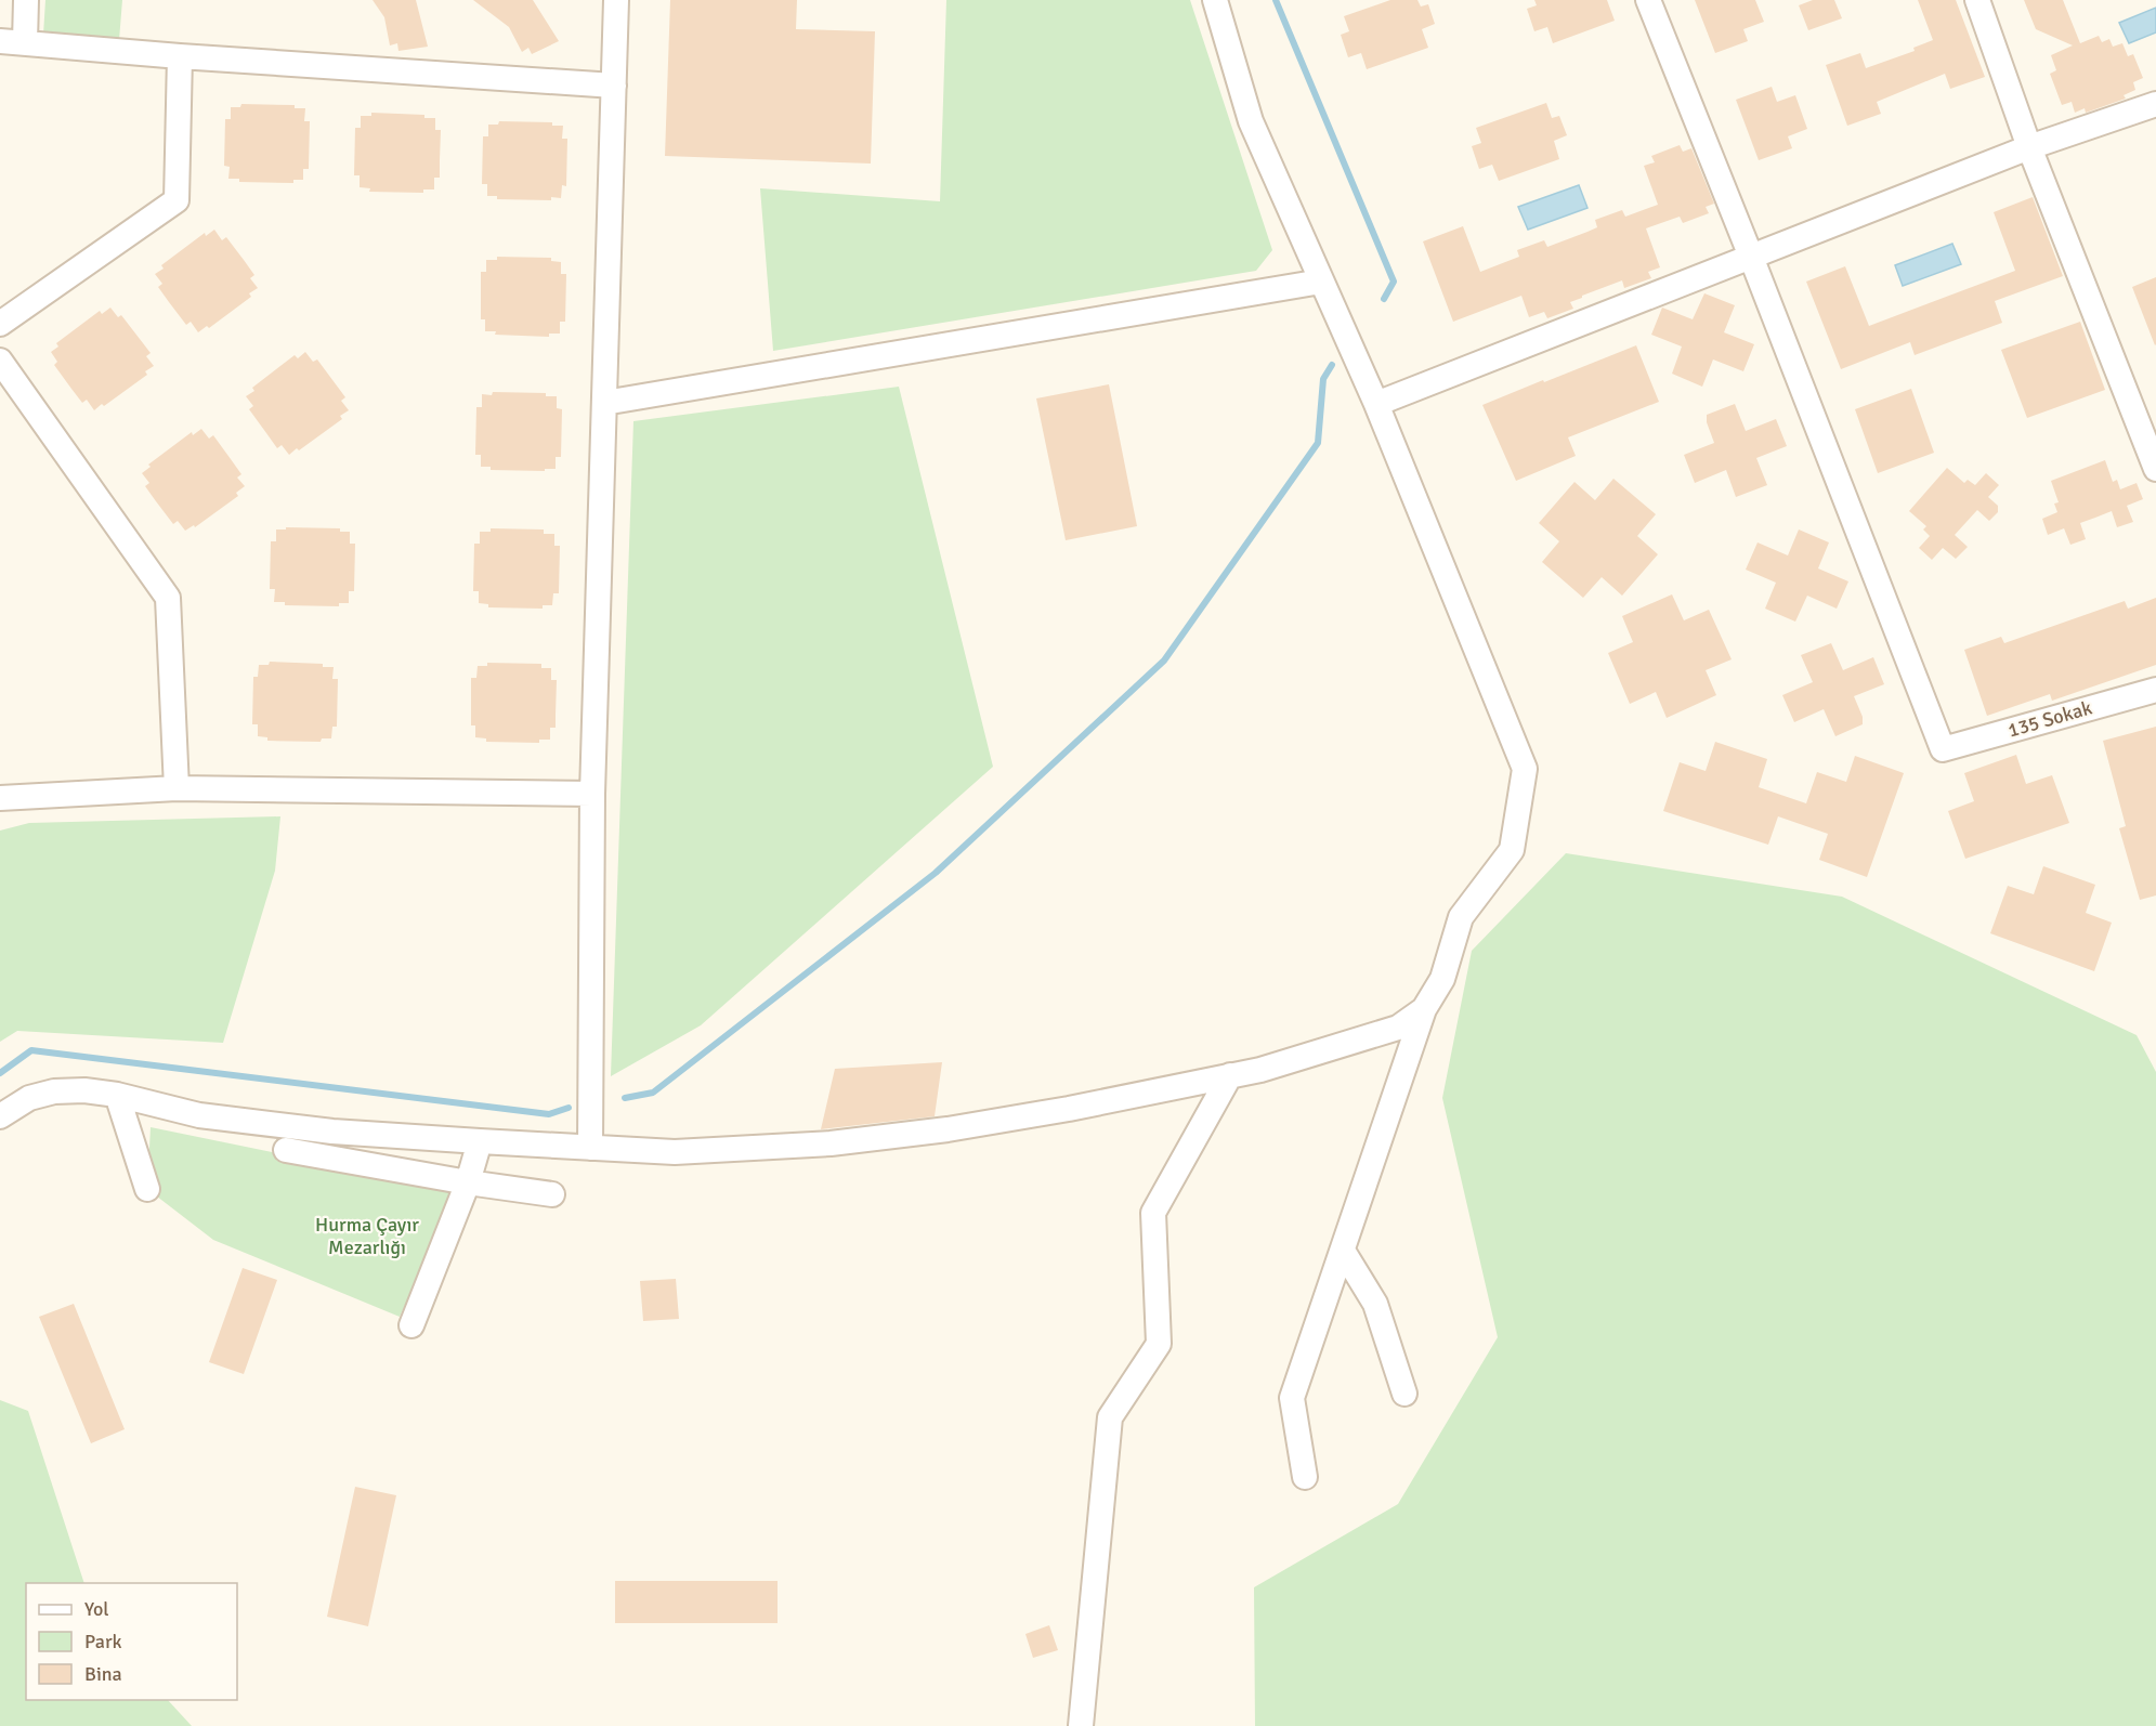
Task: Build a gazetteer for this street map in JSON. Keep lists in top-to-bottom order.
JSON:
{
  "streets": {
    "street": ["135 Sokak"]
  },
  "parks": ["Hurma Çayır Mezarlığı"],
  "legend": ["Yol", "Park", "Bina"]
}
